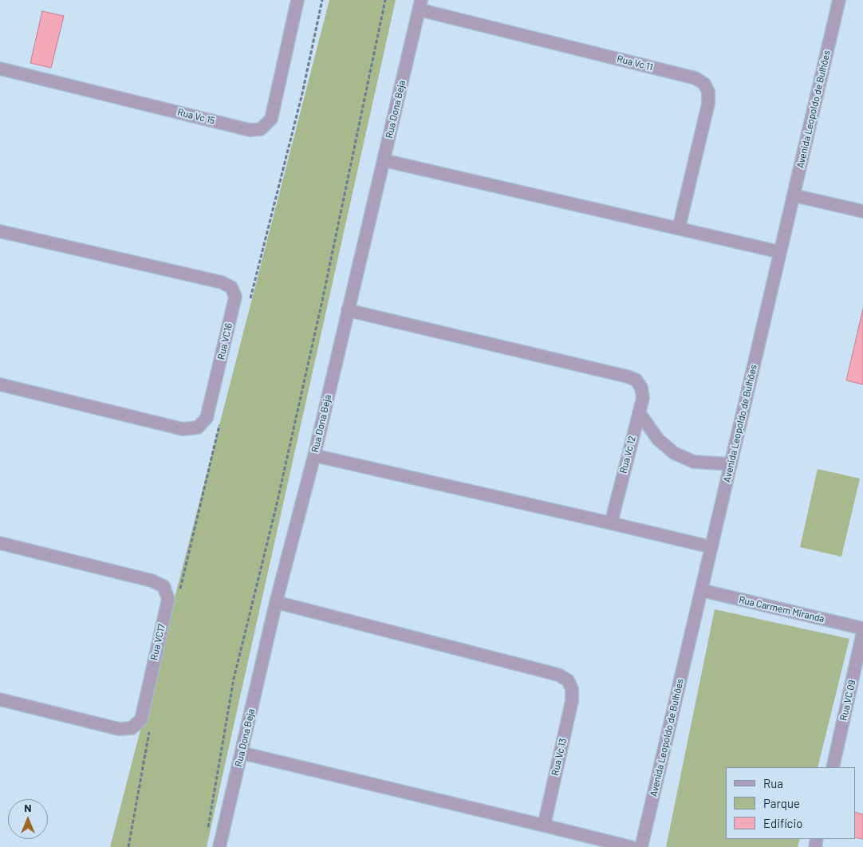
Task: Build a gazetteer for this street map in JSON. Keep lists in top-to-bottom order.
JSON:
{
  "streets": {
    "street": [
      "Rua Vc 11",
      "Rua Dona Beja",
      "Avenida Leopoldo de Bulhões",
      "Rua Vc 15",
      "Rua VC16",
      "Rua Vc 12",
      "Rua Carmem Miranda",
      "Rua VC17",
      "Rua VC 09",
      "Rua Vc 13"
    ]
  },
  "crossings": [
    ["Rua Vc 11", "Rua Dona Beja"],
    ["Rua Dona Beja", "Rua Vc 12"],
    ["Rua Dona Beja", "Rua Vc 13"],
    ["Avenida Leopoldo de Bulhões", "Rua Carmem Miranda"]
  ],
  "legend": ["Rua", "Parque", "Edifício"],
  "north": "top"
}
